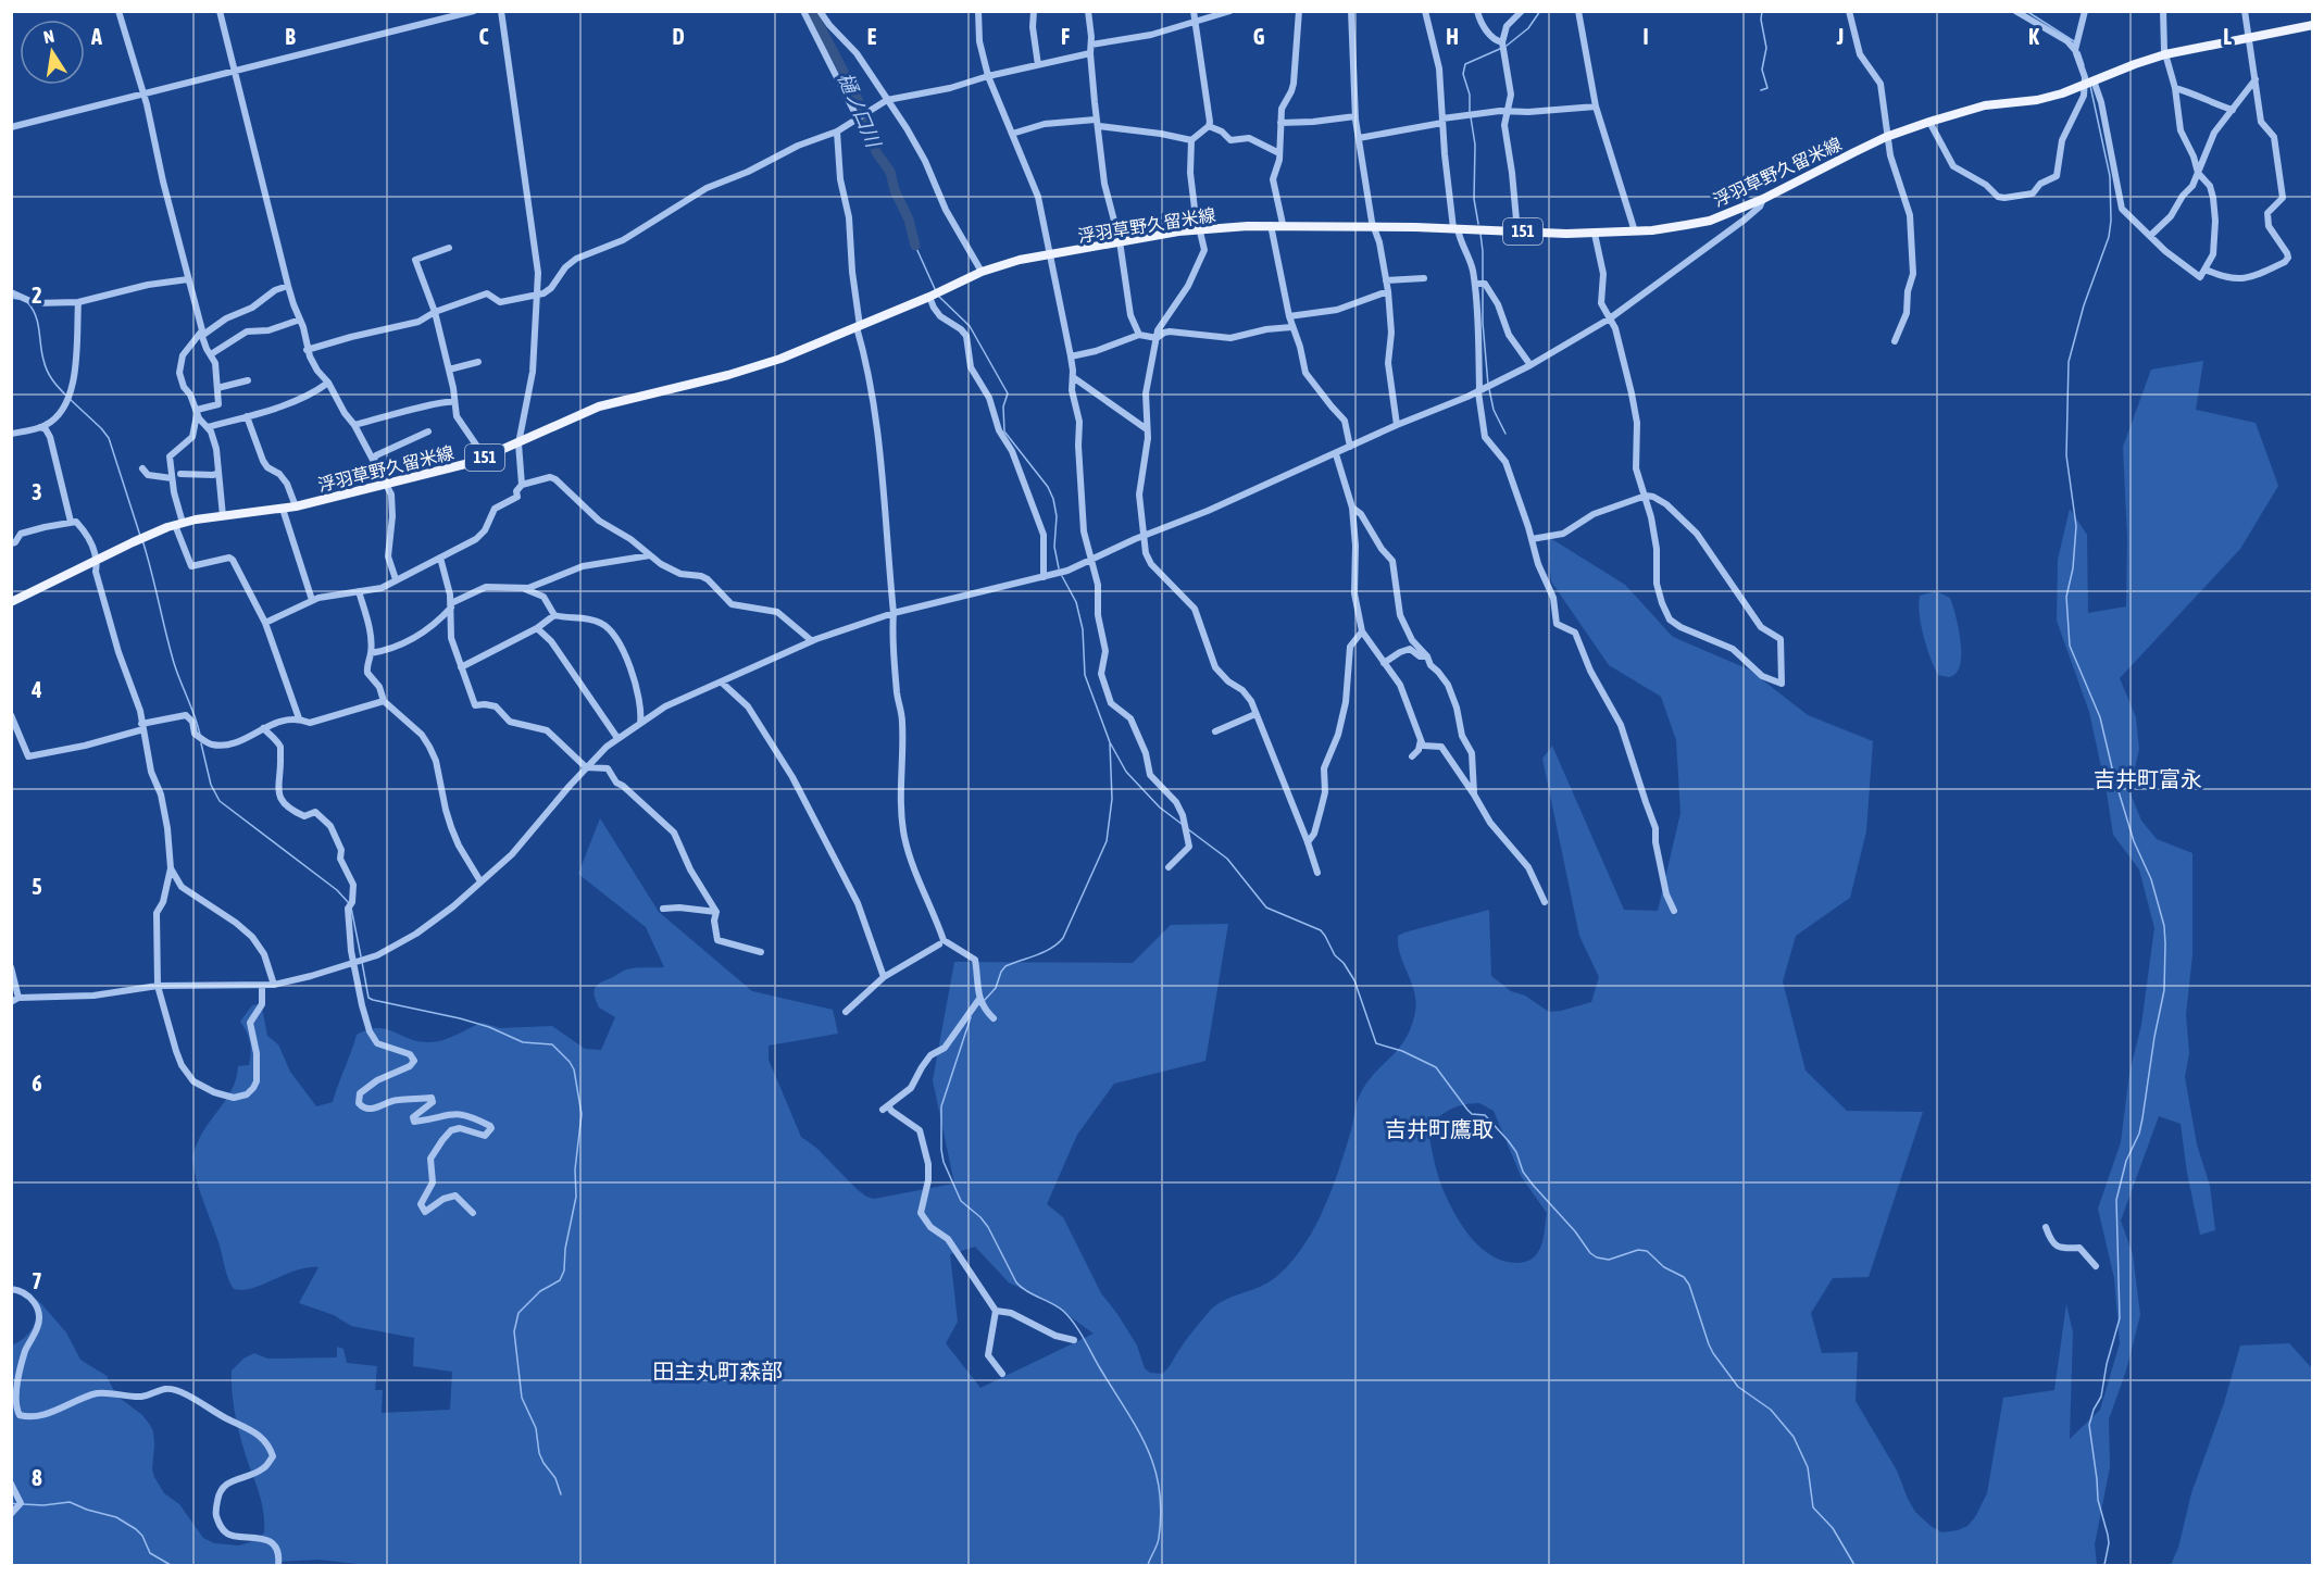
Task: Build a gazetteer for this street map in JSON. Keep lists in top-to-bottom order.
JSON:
{
  "streets": {
    "main road": ["浮羽草野久留米線", "151"]
  },
  "districts": ["吉井町富永", "吉井町鷹取", "田主丸町森部"],
  "water": ["樋ノ口川"],
  "north": "top",
  "grid": {
    "columns": [
      "A",
      "B",
      "C",
      "D",
      "E",
      "F",
      "G",
      "H",
      "I",
      "J",
      "K",
      "L"
    ],
    "rows": [
      "2",
      "3",
      "4",
      "5",
      "6",
      "7",
      "8"
    ]
  }
}
